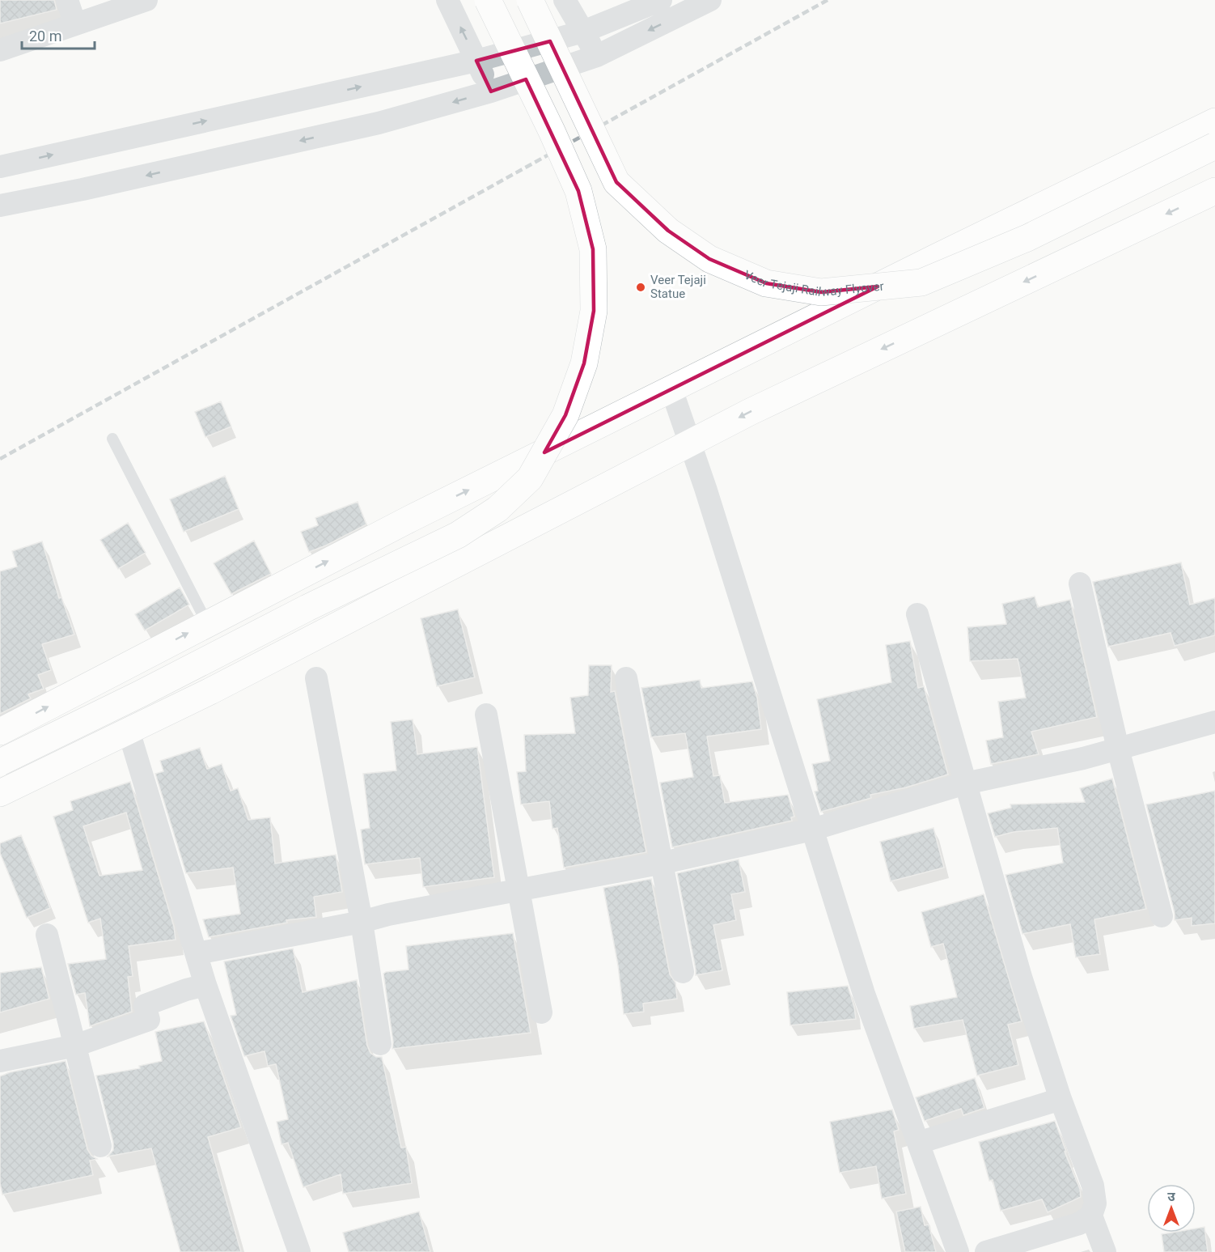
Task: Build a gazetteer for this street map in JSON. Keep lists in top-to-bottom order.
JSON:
{
  "streets": {
    "main road": ["Veer Tejaji Railway Flyover"]
  },
  "places": ["Veer Tejaji Statue"],
  "scale_bar": "20 m",
  "north": "top"
}
